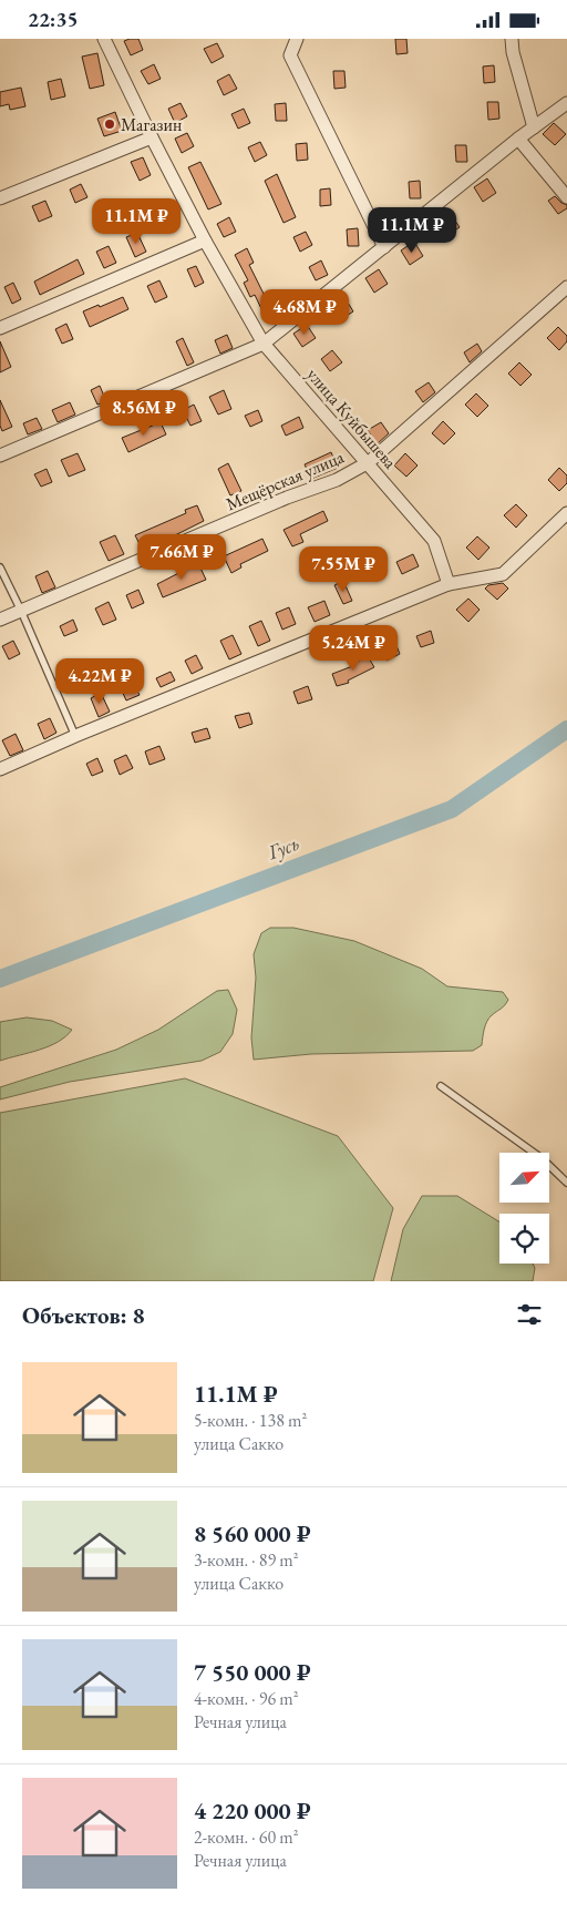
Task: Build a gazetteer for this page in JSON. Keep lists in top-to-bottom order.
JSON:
{
  "streets": {
    "street": ["улица Куйбышева", "Мещёрская улица"]
  },
  "crossings": [
    ["улица Куйбышева", "Мещёрская улица"]
  ],
  "water": ["Гусь"],
  "places": ["Магазин"],
  "north": "top right",
  "page": {
    "status": "22:35",
    "price": [
      "11.1M ₽",
      "11.1M ₽",
      "4.68M ₽",
      "8.56M ₽",
      "7.66M ₽",
      "7.55M ₽",
      "5.24M ₽",
      "4.22M ₽"
    ],
    "heading": "Объектов: 8",
    "list": [
      {
        "name": "11.1M ₽",
        "note": "5-комн. · 138 m² · улица Сакко"
      },
      {
        "name": "8 560 000 ₽",
        "note": "3-комн. · 89 m² · улица Сакко"
      },
      {
        "name": "7 550 000 ₽",
        "note": "4-комн. · 96 m² · Речная улица"
      },
      {
        "name": "4 220 000 ₽",
        "note": "2-комн. · 60 m² · Речная улица"
      }
    ]
  }
}
